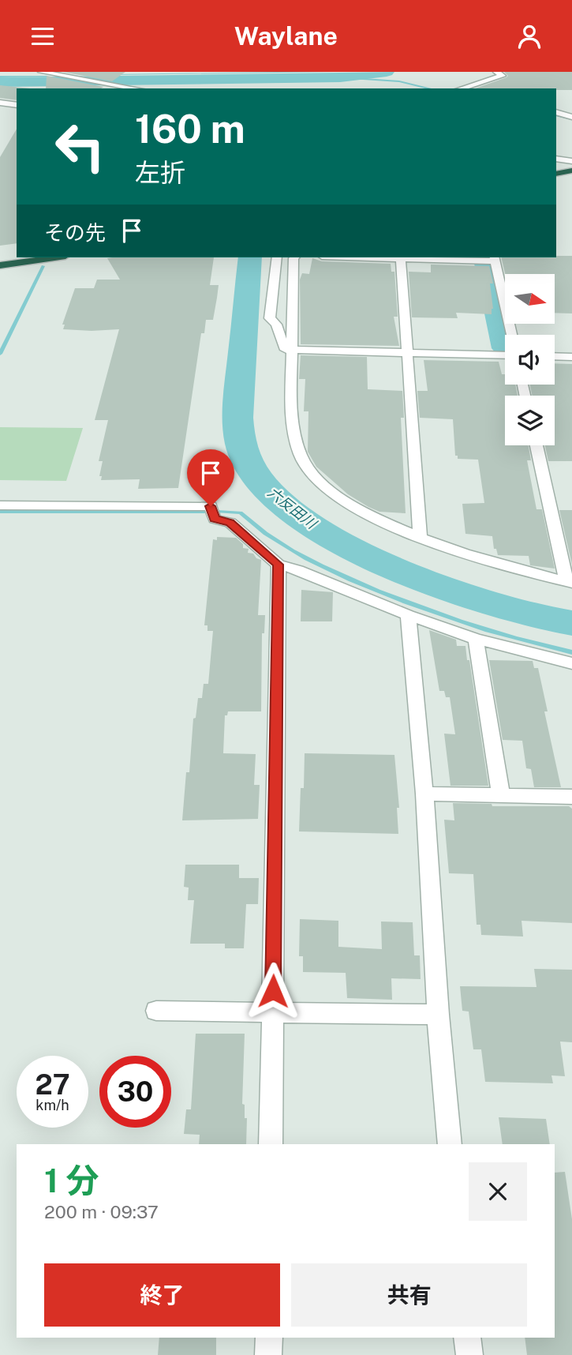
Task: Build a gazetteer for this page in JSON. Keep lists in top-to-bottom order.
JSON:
{
  "water": ["六反田川"],
  "north": "right",
  "page": {
    "header": "Waylane",
    "turn": ["160 m", "左折"],
    "then": "その先",
    "speed": "27 km/h",
    "limit": "30",
    "heading": ["1 分", "200 m · 09:37"],
    "buttons": ["終了", "共有"]
  }
}
